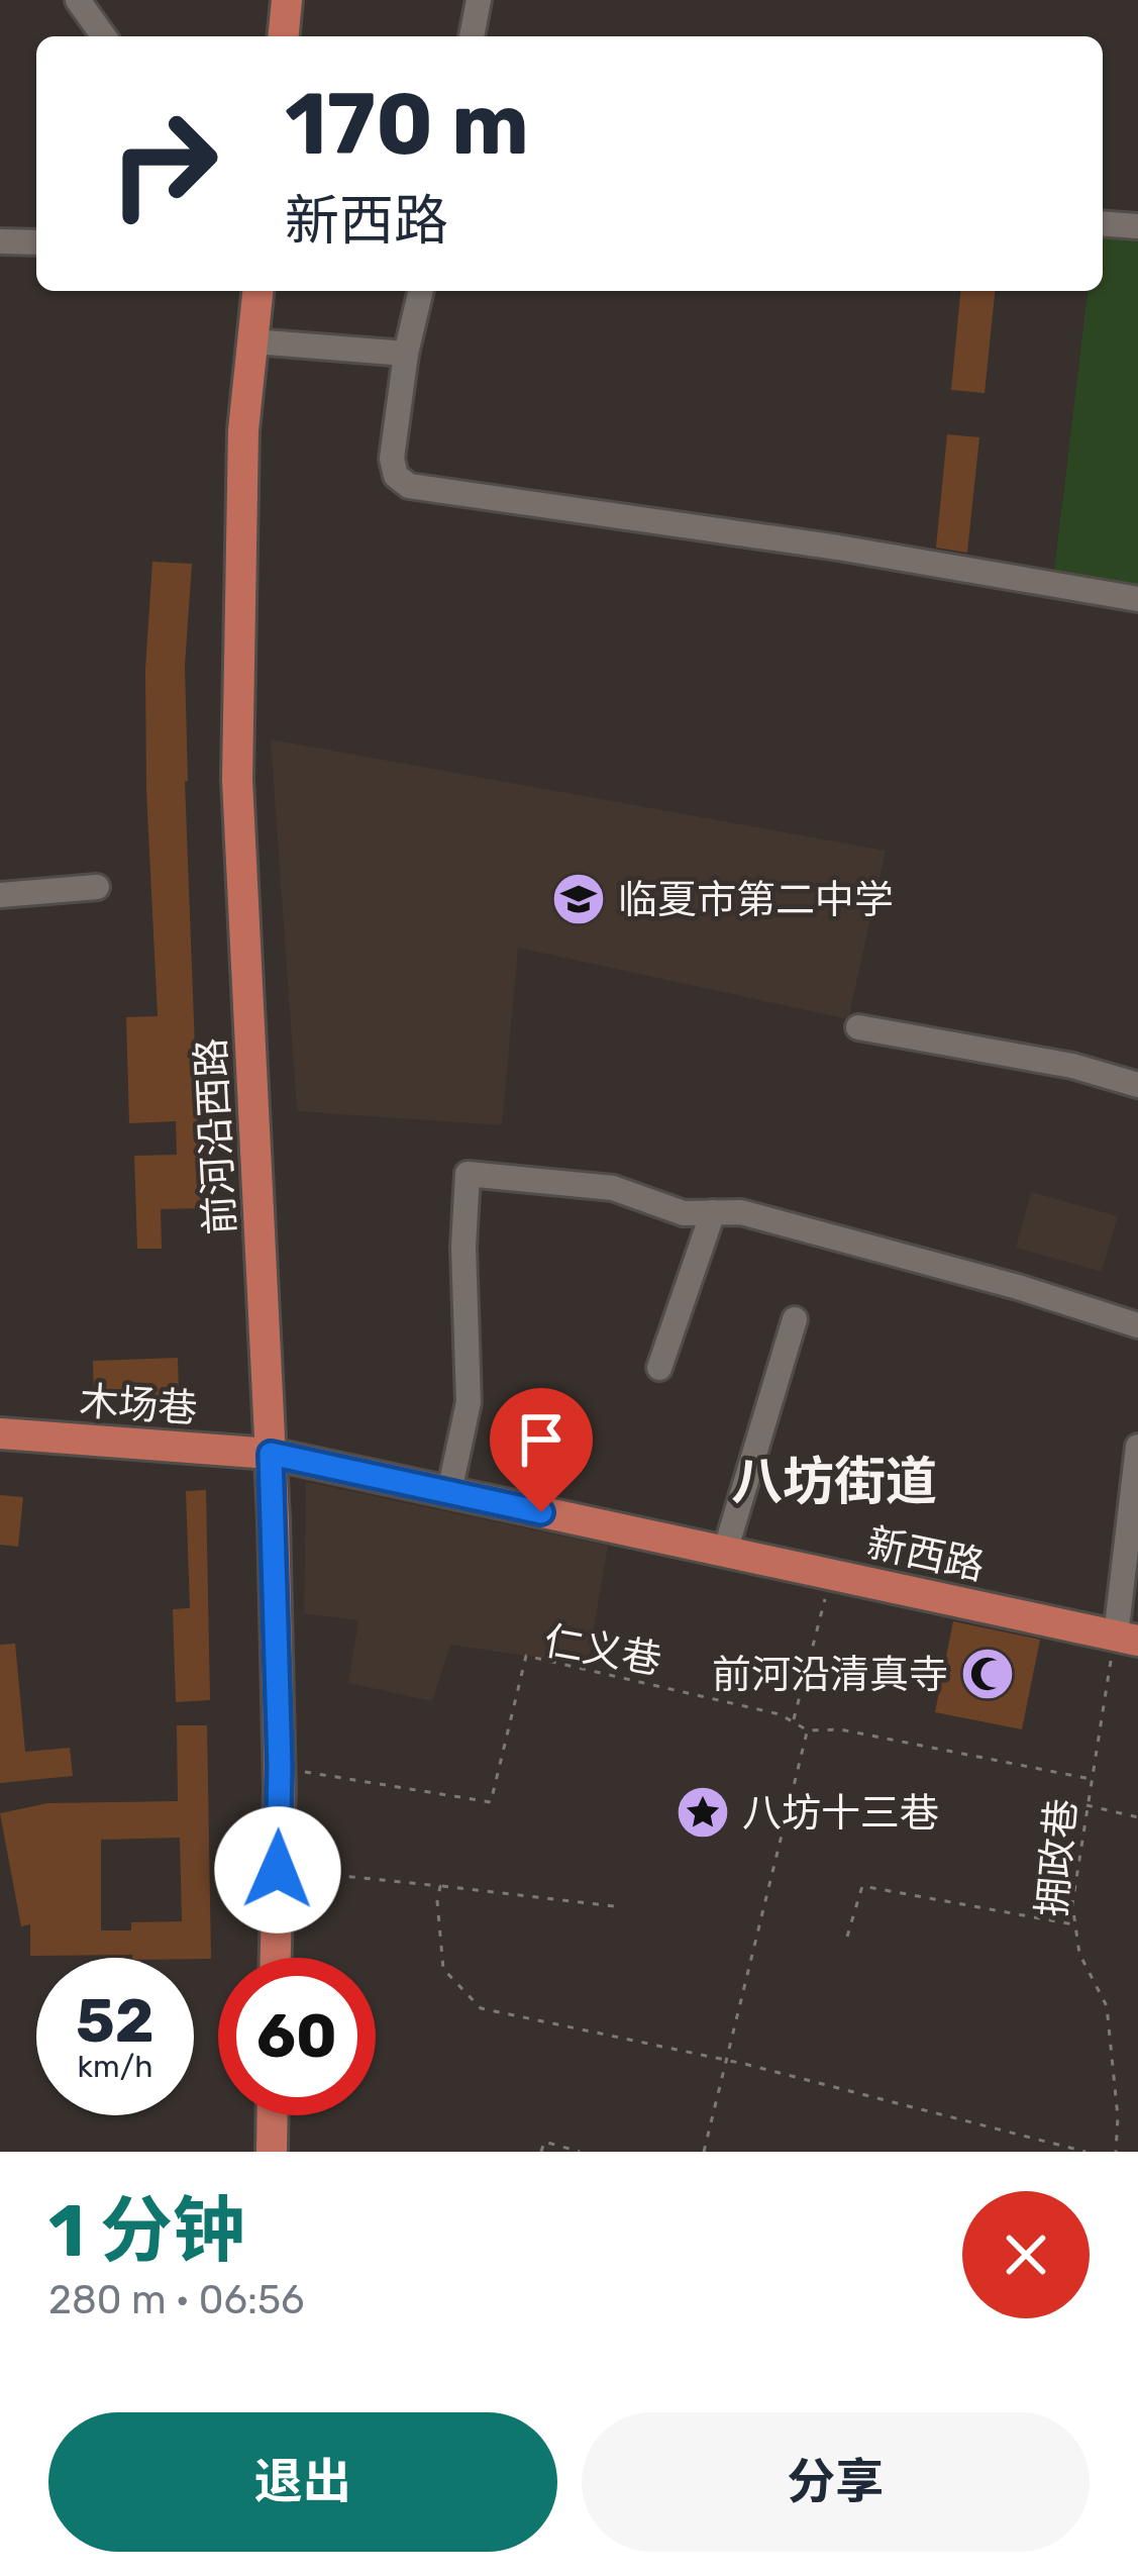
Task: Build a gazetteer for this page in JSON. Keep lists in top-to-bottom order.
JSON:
{
  "streets": {
    "main road": ["前河沿西路", "木场巷", "新西路"],
    "path": ["仁义巷", "拥政巷"]
  },
  "crossings": [
    ["前河沿西路", "木场巷"],
    ["前河沿西路", "新西路"],
    ["前河沿西路", "仁义巷"],
    ["木场巷", "新西路"],
    ["新西路", "拥政巷"],
    ["仁义巷", "拥政巷"]
  ],
  "districts": ["八坊街道"],
  "places": {
    "school or university": ["临夏市第二中学"],
    "mosque": ["前河沿清真寺"],
    "place": ["八坊十三巷"]
  },
  "page": {
    "turn": ["170 m", "新西路"],
    "speed": "52 km/h",
    "limit": "60",
    "heading": ["1 分钟", "280 m · 06:56"],
    "buttons": ["退出", "分享"]
  }
}
